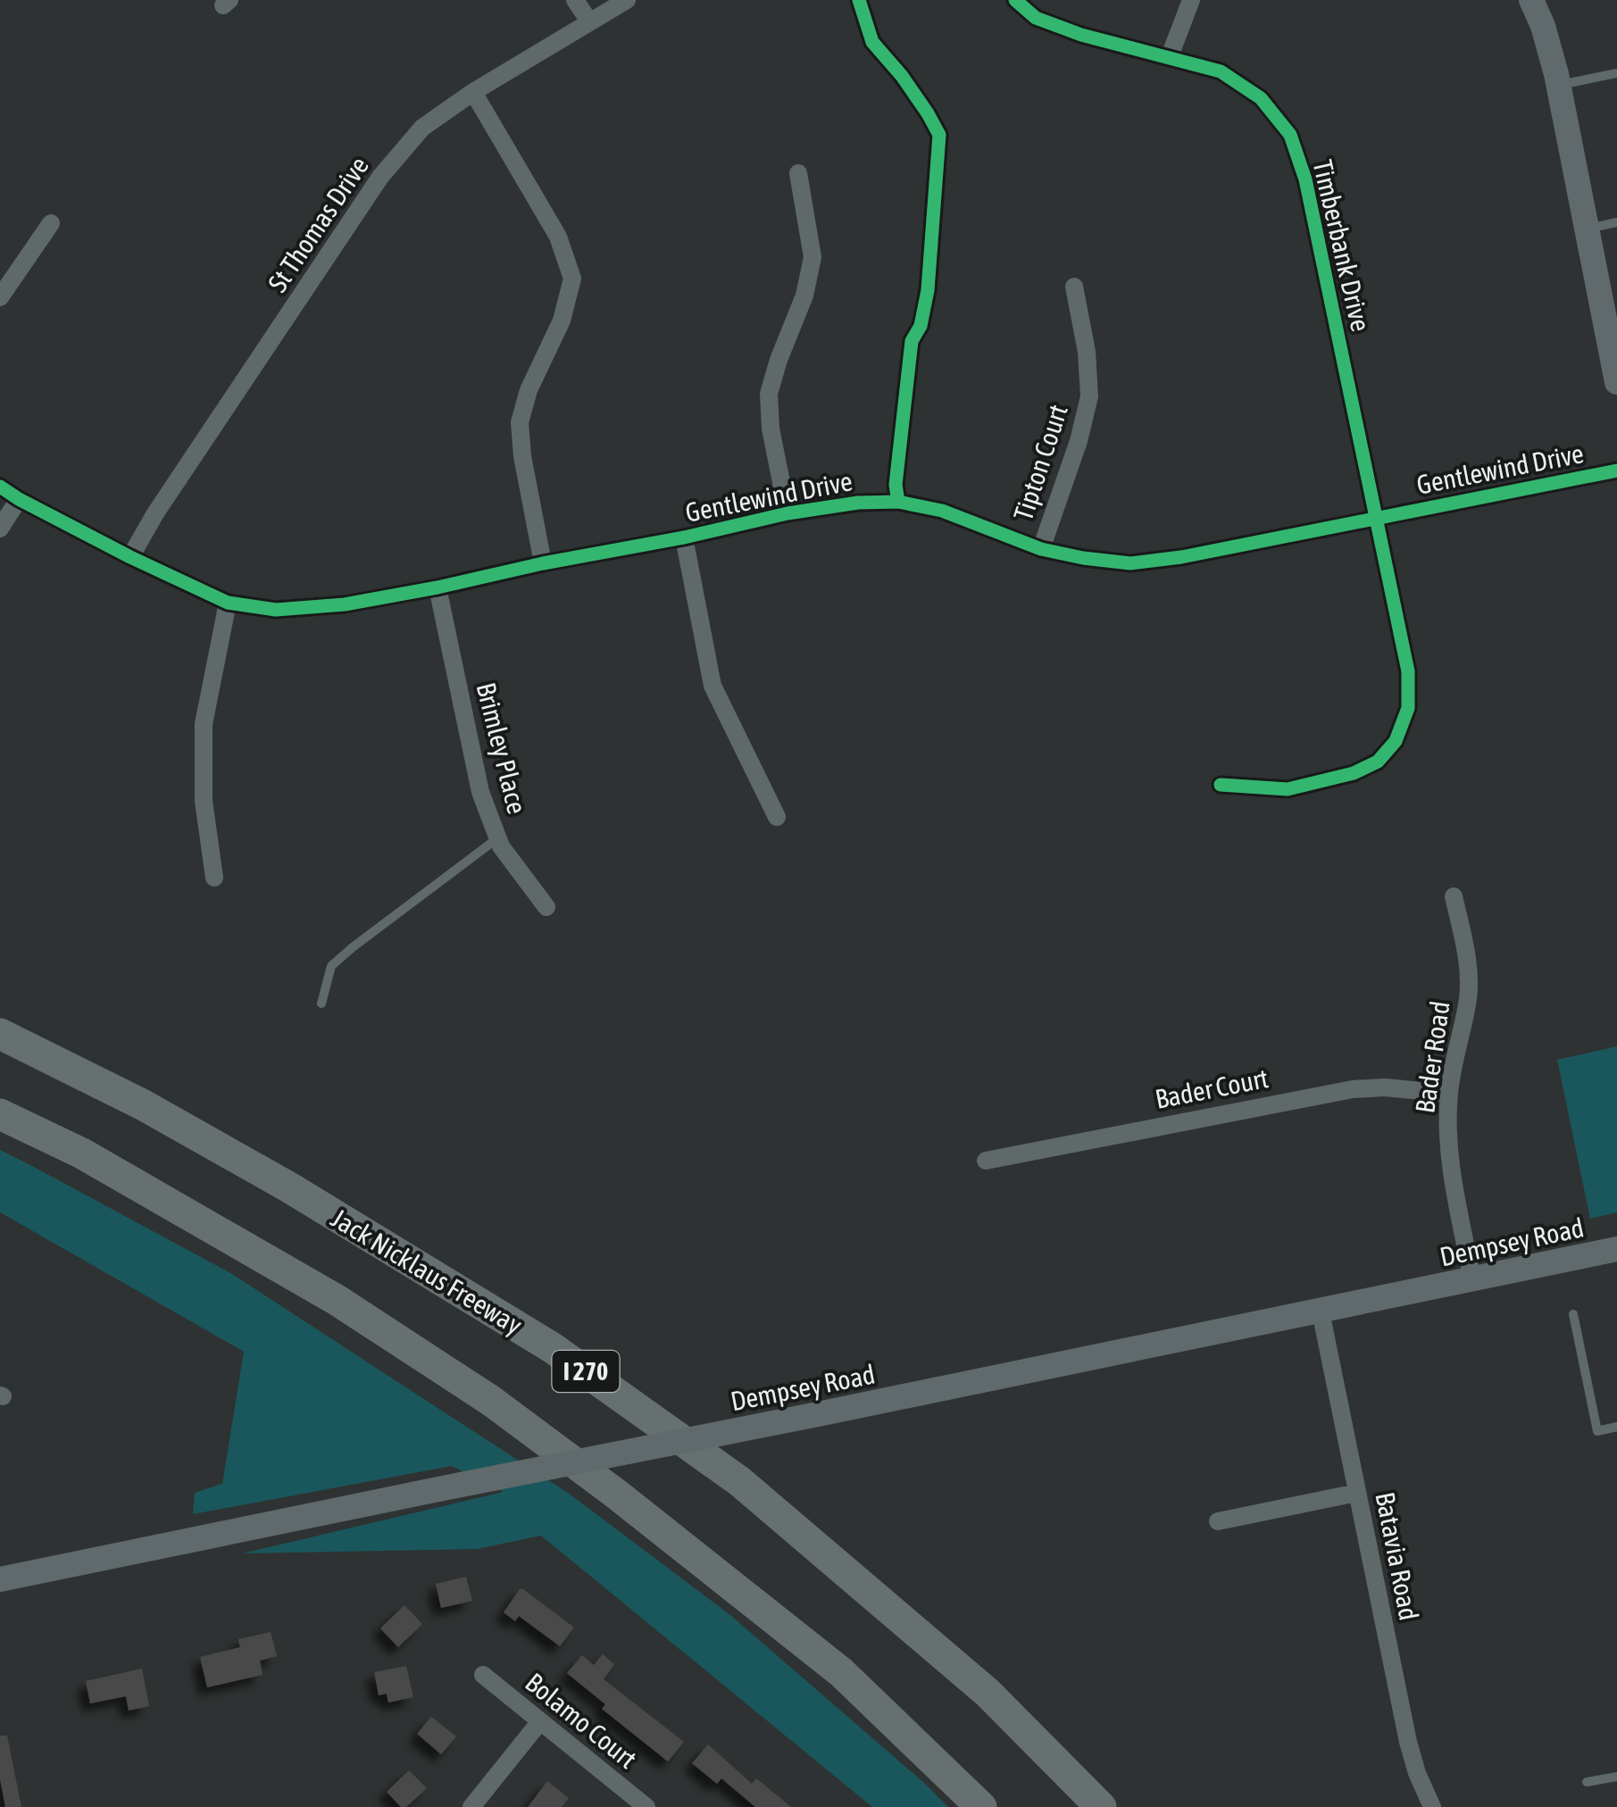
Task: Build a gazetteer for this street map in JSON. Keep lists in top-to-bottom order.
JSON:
{
  "streets": {
    "highway": ["Jack Nicklaus Freeway", "I 270"],
    "main road": ["Dempsey Road"],
    "street": [
      "St Thomas Drive",
      "Timberbank Drive",
      "Tipton Court",
      "Gentlewind Drive",
      "Brimley Place",
      "Bader Road",
      "Bader Court",
      "Batavia Road",
      "Bolamo Court"
    ]
  },
  "crossings": [
    ["St Thomas Drive", "Gentlewind Drive"],
    ["Timberbank Drive", "Gentlewind Drive"],
    ["Tipton Court", "Gentlewind Drive"],
    ["Gentlewind Drive", "Brimley Place"],
    ["Bader Road", "Bader Court"],
    ["Bader Road", "Dempsey Road"],
    ["Dempsey Road", "Batavia Road"]
  ]
}
